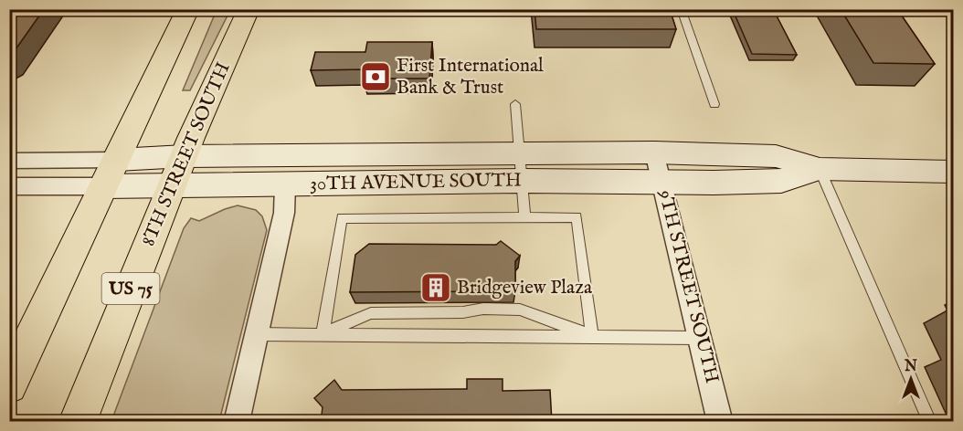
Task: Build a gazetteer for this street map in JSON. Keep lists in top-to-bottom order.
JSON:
{
  "streets": {
    "main road": ["8TH STREET SOUTH", "US 75"],
    "street": ["30TH AVENUE SOUTH", "9TH STREET SOUTH"]
  },
  "crossings": [
    ["8TH STREET SOUTH", "30TH AVENUE SOUTH"],
    ["30TH AVENUE SOUTH", "9TH STREET SOUTH"]
  ],
  "places": {
    "bank": ["First International Bank & Trust"],
    "building": ["Bridgeview Plaza"]
  },
  "north": "top"
}
